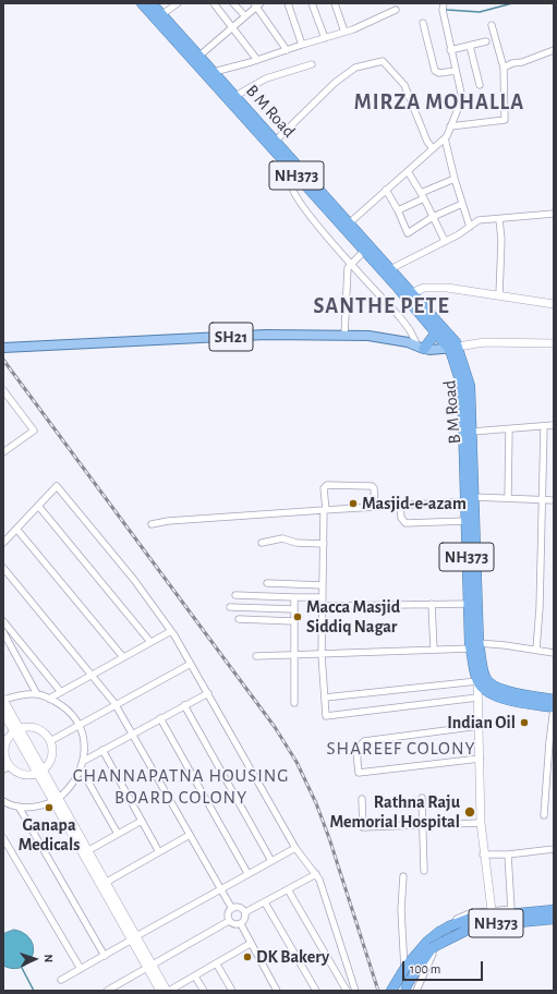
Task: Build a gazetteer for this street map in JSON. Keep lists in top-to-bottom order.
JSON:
{
  "streets": {
    "highway": ["B M Road", "NH373"],
    "main road": ["SH21"]
  },
  "crossings": [
    ["B M Road", "NH373"],
    ["B M Road", "SH21"],
    ["NH373", "SH21"]
  ],
  "districts": [
    "MIRZA MOHALLA",
    "SANTHE PETE",
    "SHAREEF COLONY",
    "CHANNAPATNA HOUSING BOARD COLONY"
  ],
  "places": [
    "Masjid-e-azam",
    "Macca Masjid Siddiq Nagar",
    "Indian Oil",
    "Ganapa Medicals",
    "Rathna Raju Memorial Hospital",
    "DK Bakery"
  ],
  "scale_bar": "100 m",
  "north": "right"
}
